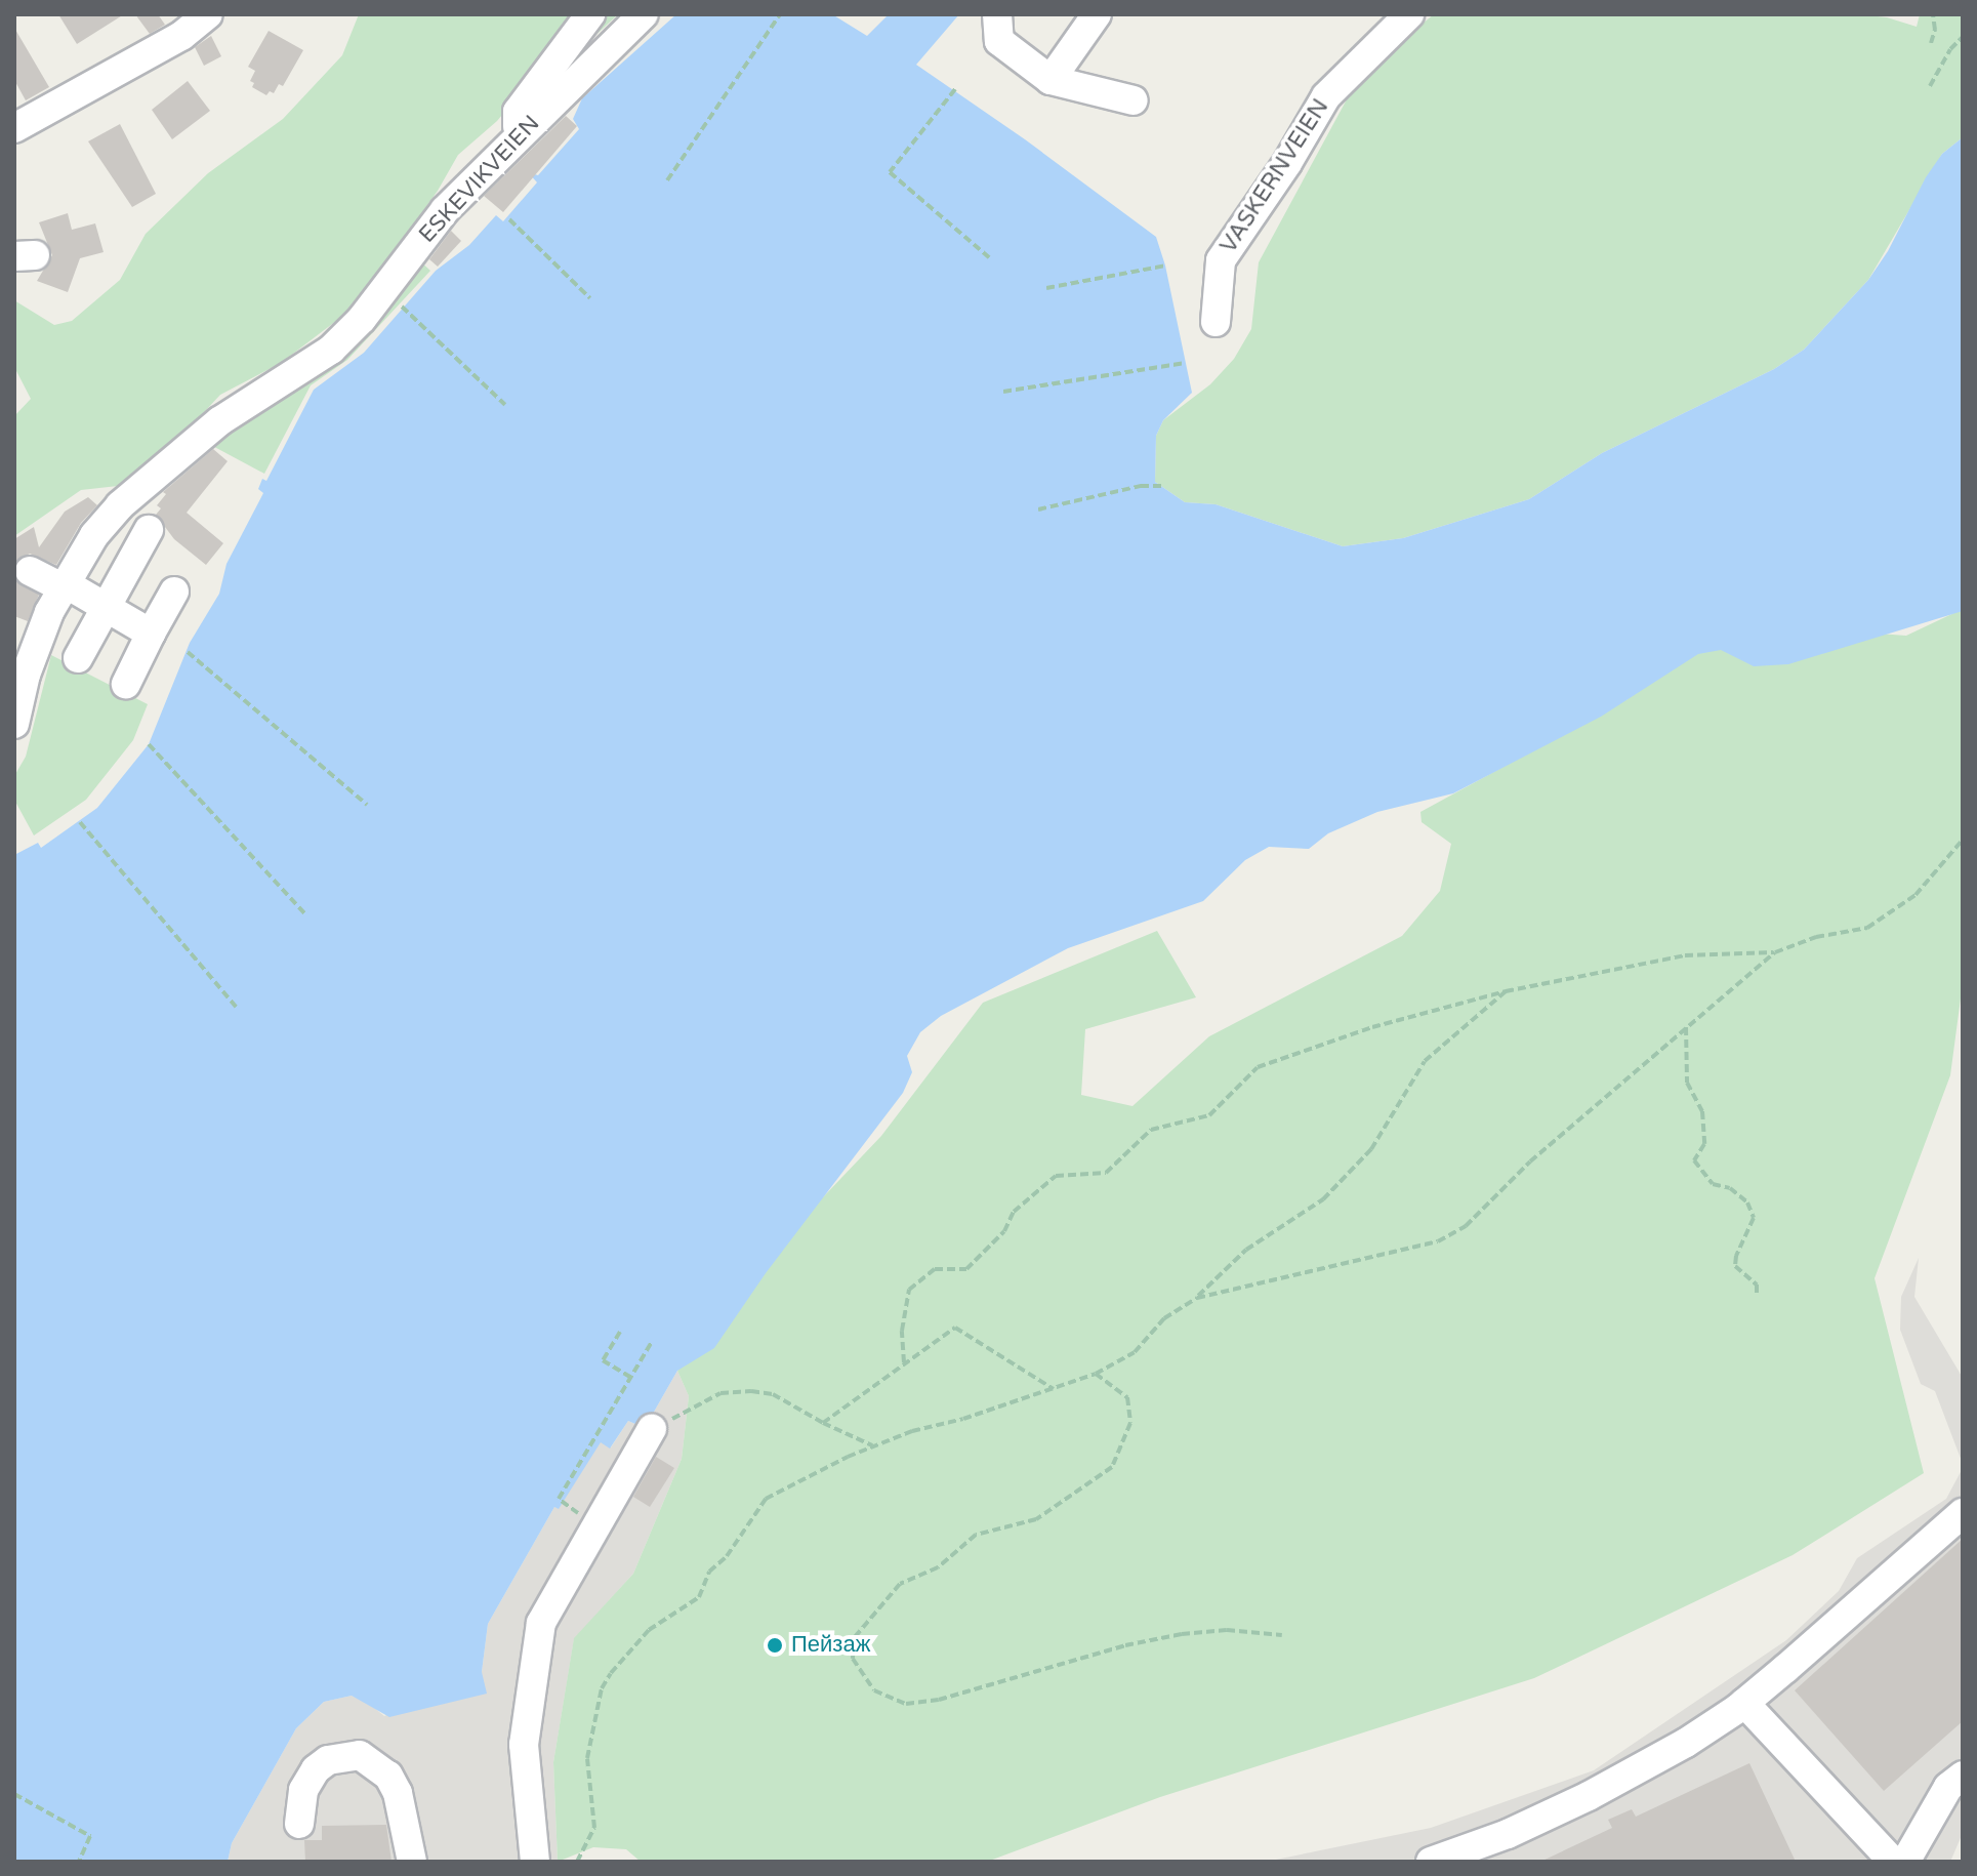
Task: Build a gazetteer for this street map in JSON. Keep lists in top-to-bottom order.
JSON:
{
  "streets": {
    "street": ["VASKERNVEIEN", "ESKEVIKVEIEN"]
  },
  "places": ["Пейзаж"]
}
